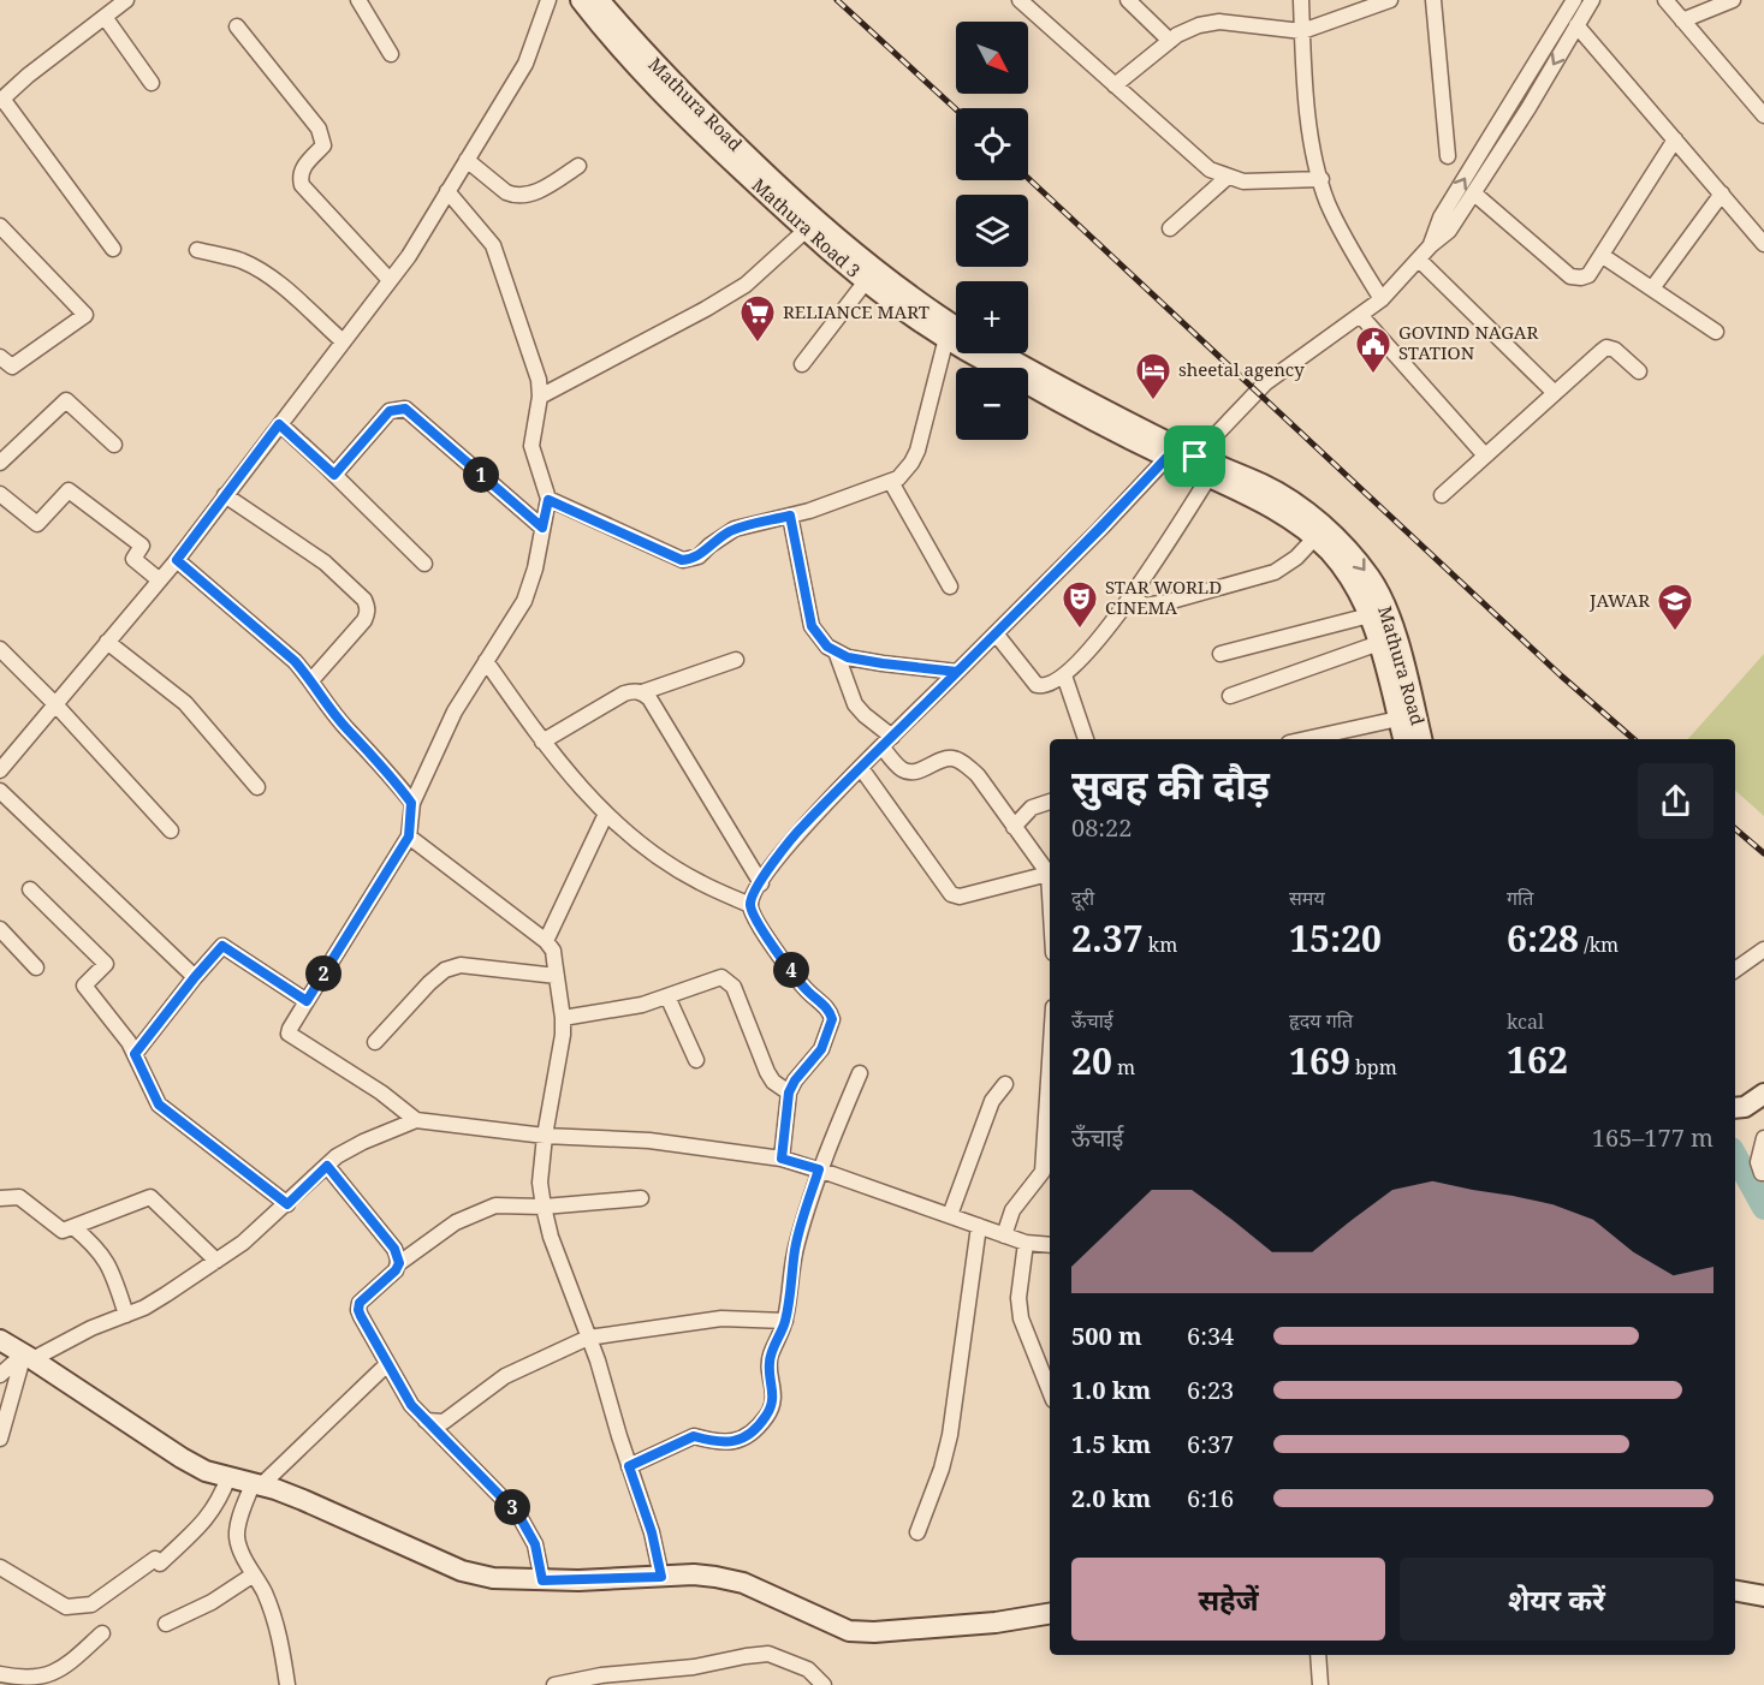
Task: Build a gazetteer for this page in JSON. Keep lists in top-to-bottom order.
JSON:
{
  "streets": {
    "main road": ["Mathura Road", "Mathura Road 3"]
  },
  "crossings": [
    ["Mathura Road", "Mathura Road 3"]
  ],
  "places": {
    "supermarket": ["RELIANCE MART"],
    "public building": ["GOVIND NAGAR STATION"],
    "hotel": ["sheetal agency"],
    "theatre": ["STAR WORLD CINEMA"],
    "school or university": ["JAWAR"]
  },
  "north": "bottom right",
  "page": {
    "map_buttons": ["+", "−"],
    "pins": [
      "1",
      "4",
      "2",
      "3"
    ],
    "heading": ["सुबह की दौड़", "08:22"],
    "stats": [
      ["दूरी", "2.37 km"],
      ["समय", "15:20"],
      ["गति", "6:28 /km"],
      ["ऊँचाई", "20 m"],
      ["हृदय गति", "169 bpm"],
      ["kcal", "162"]
    ],
    "chart": ["ऊँचाई", "165–177 m"],
    "list": [
      {
        "name": "500 m",
        "note": "6:34"
      },
      {
        "name": "1.0 km",
        "note": "6:23"
      },
      {
        "name": "1.5 km",
        "note": "6:37"
      },
      {
        "name": "2.0 km",
        "note": "6:16"
      }
    ],
    "buttons": ["सहेजें", "शेयर करें"]
  }
}
